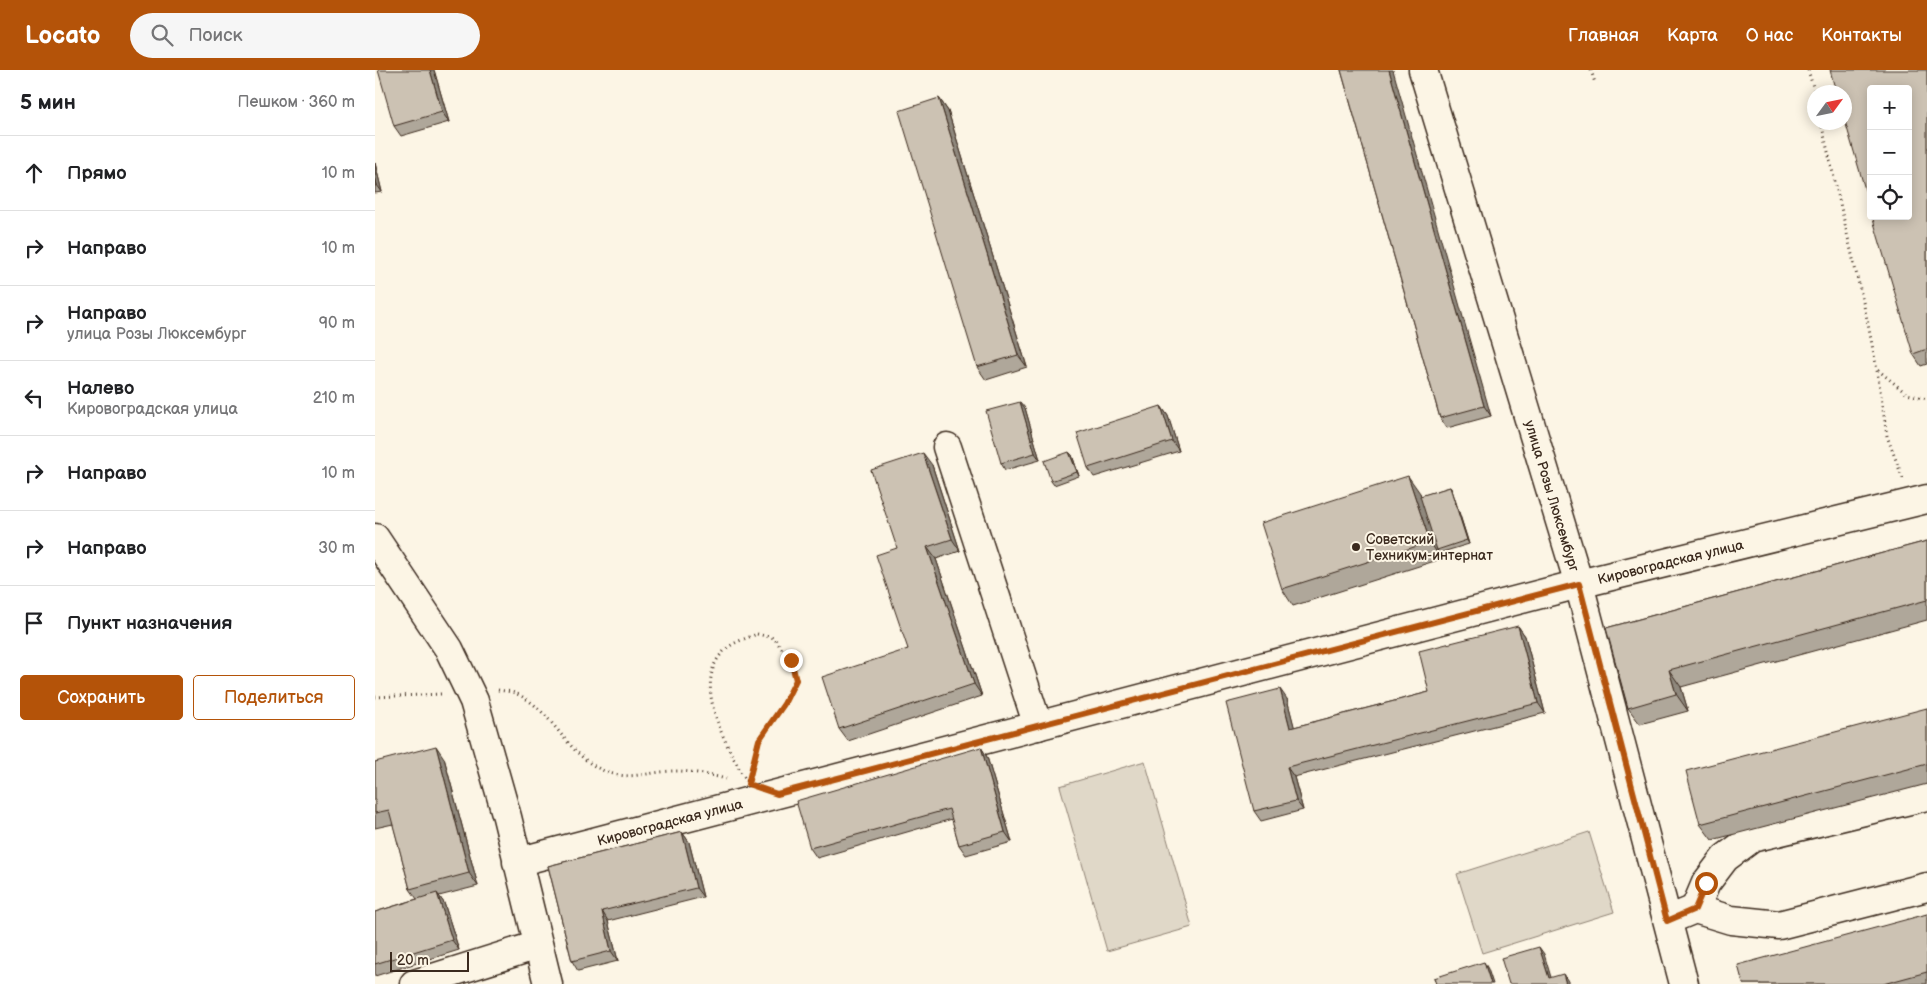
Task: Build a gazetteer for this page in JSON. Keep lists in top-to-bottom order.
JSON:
{
  "streets": {
    "street": ["улица Розы Люксембург", "Кировоградская улица"]
  },
  "crossings": [
    ["улица Розы Люксембург", "Кировоградская улица"]
  ],
  "places": ["Советский Техникум-интернат"],
  "scale_bar": "20 m",
  "north": "top right",
  "page": {
    "header": "Locato",
    "search": "Поиск",
    "nav": [
      "Главная",
      "Карта",
      "О нас",
      "Контакты"
    ],
    "heading": ["5 мин", "Пешком · 360 m"],
    "map_buttons": ["+", "−"],
    "list": [
      ["Прямо", "10 m"],
      ["Направо", "10 m"],
      ["Направо", "улица Розы Люксембург", "90 m"],
      ["Налево", "Кировоградская улица", "210 m"],
      ["Направо", "10 m"],
      ["Направо", "30 m"],
      "Пункт назначения"
    ],
    "buttons": ["Сохранить", "Поделиться"],
    "scale": "20 m"
  }
}
